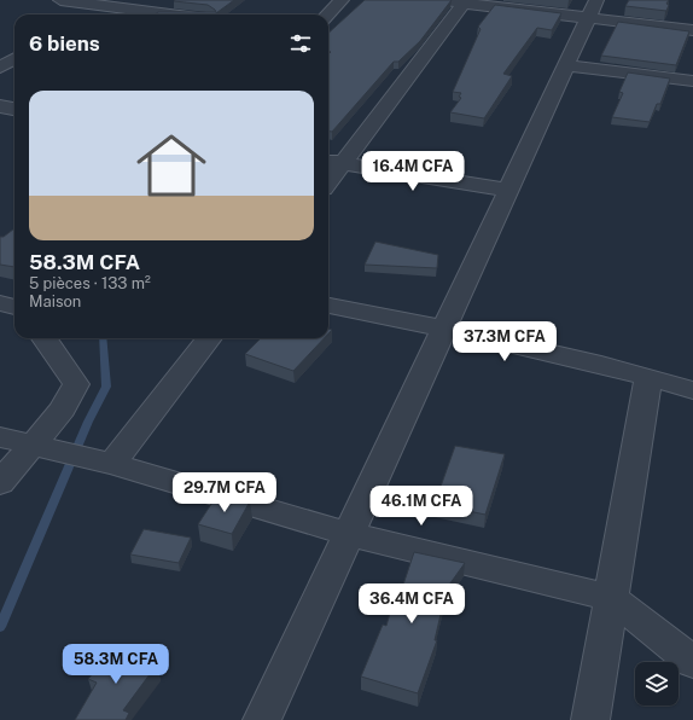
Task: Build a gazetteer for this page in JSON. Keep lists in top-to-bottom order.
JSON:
{
  "page": {
    "heading": "6 biens",
    "list": [
      {
        "name": "58.3M CFA",
        "note": "5 pièces · 133 m² · Maison"
      }
    ],
    "price": [
      "16.4M CFA",
      "37.3M CFA",
      "29.7M CFA",
      "46.1M CFA",
      "36.4M CFA",
      "58.3M CFA"
    ]
  }
}
